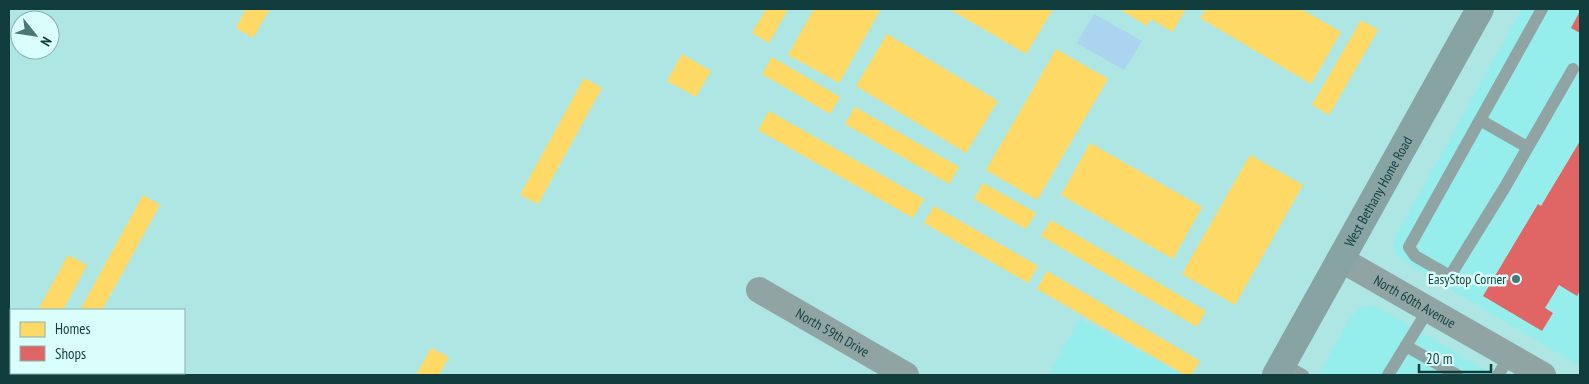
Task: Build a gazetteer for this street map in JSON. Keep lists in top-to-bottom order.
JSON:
{
  "streets": {
    "main road": ["West Bethany Home Road"],
    "street": ["North 60th Avenue", "North 59th Drive"]
  },
  "crossings": [
    ["West Bethany Home Road", "North 60th Avenue"]
  ],
  "places": ["EasyStop Corner"],
  "legend": ["Homes", "Shops"],
  "scale_bar": "20 m",
  "north": "bottom right"
}
